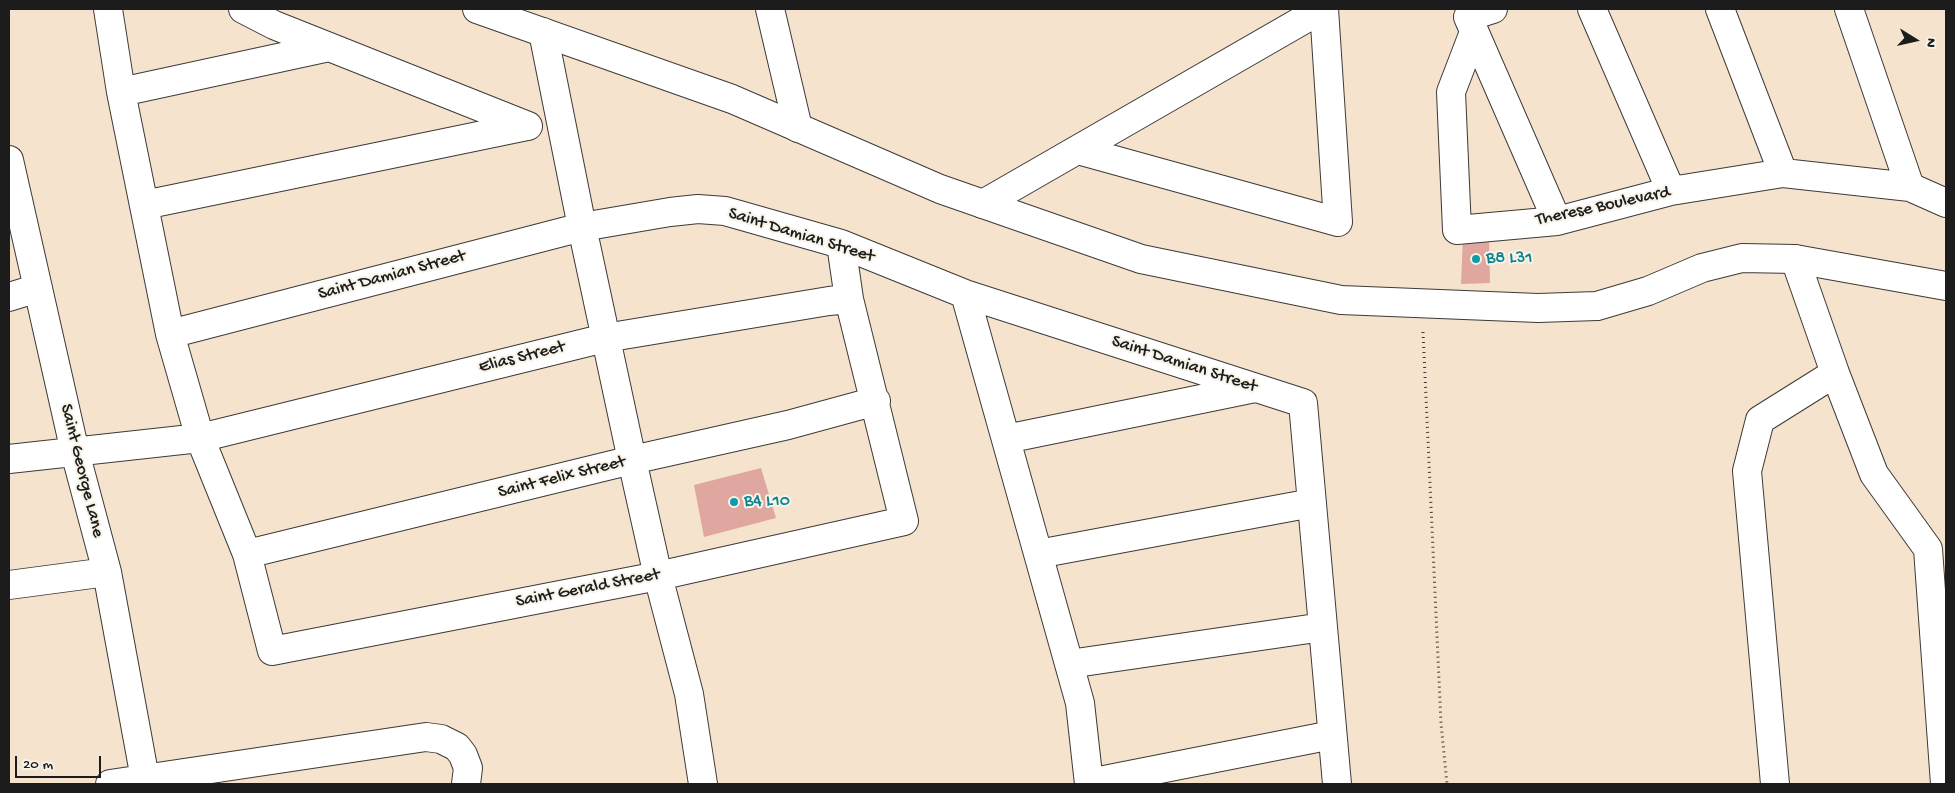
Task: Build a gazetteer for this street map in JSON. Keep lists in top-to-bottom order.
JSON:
{
  "streets": {
    "street": [
      "Therese Boulevard",
      "Saint Damian Street",
      "Elias Street",
      "Saint George Lane",
      "Saint Felix Street",
      "Saint Gerald Street"
    ]
  },
  "crossings": [
    ["Elias Street", "Saint George Lane"],
    ["Saint Felix Street", "Saint Gerald Street"]
  ],
  "places": ["B8 L31", "B4 L10"],
  "scale_bar": "20 m",
  "north": "right"
}
